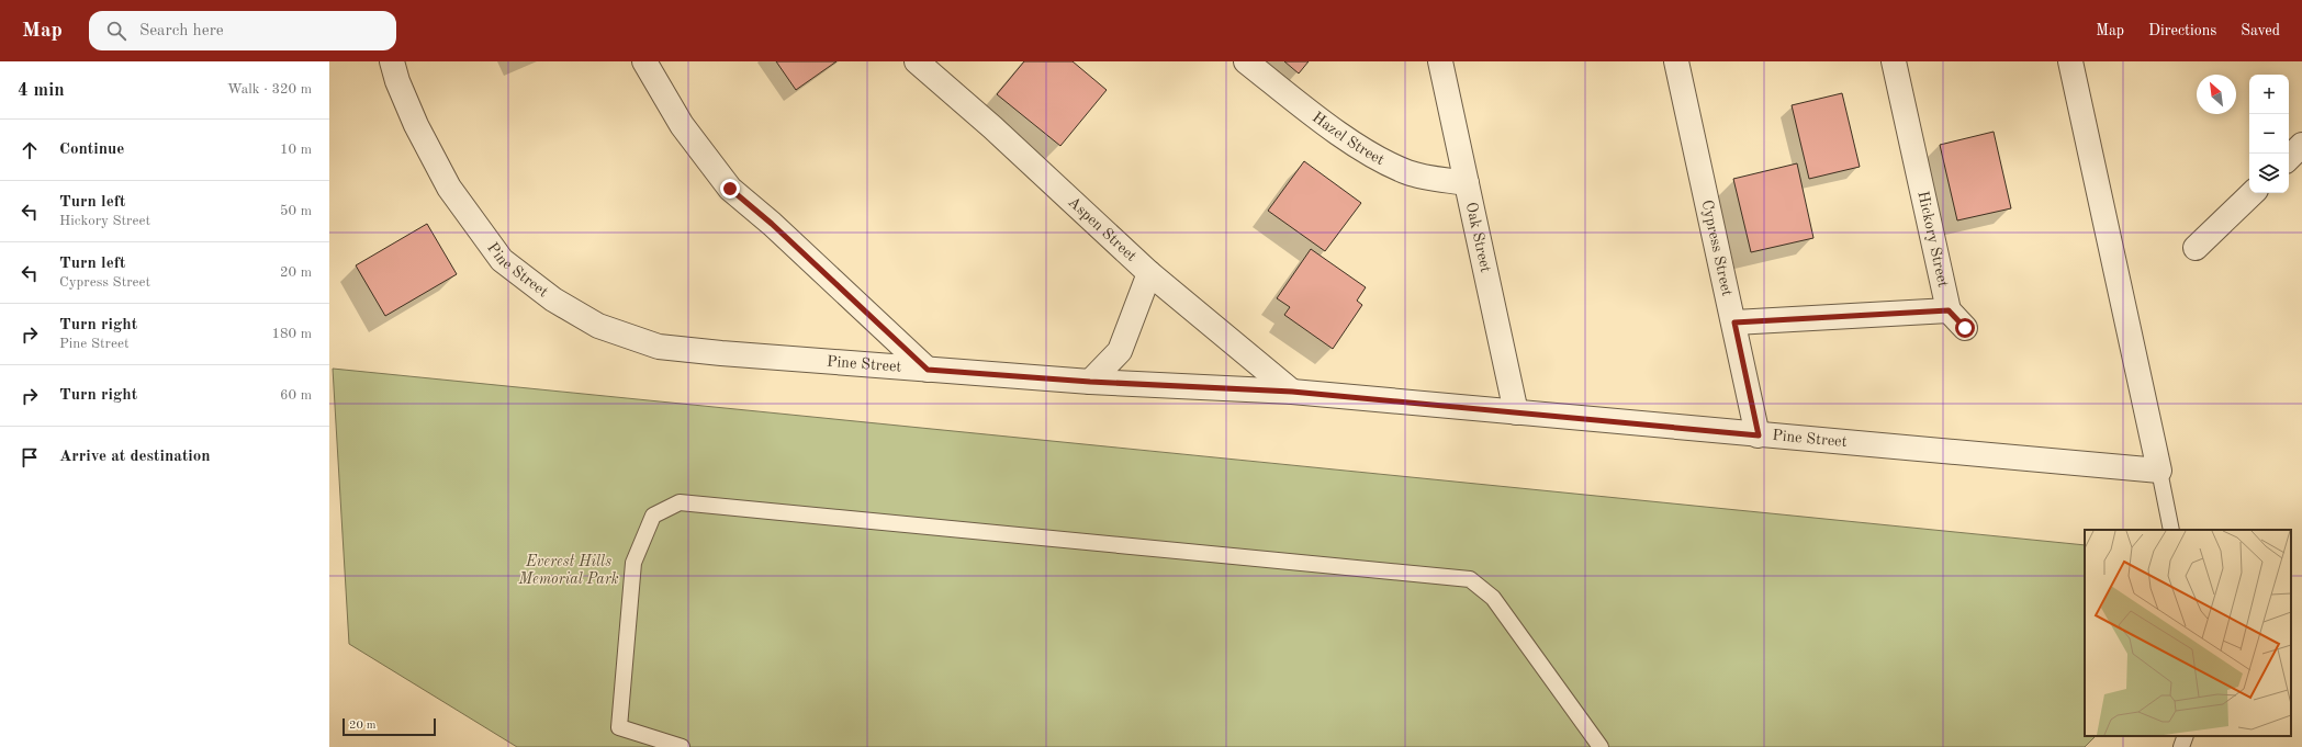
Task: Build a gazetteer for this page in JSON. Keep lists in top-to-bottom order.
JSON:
{
  "streets": {
    "street": [
      "Hazel Street",
      "Aspen Street",
      "Oak Street",
      "Hickory Street",
      "Cypress Street",
      "Pine Street"
    ]
  },
  "crossings": [
    ["Hazel Street", "Oak Street"],
    ["Aspen Street", "Pine Street"],
    ["Oak Street", "Pine Street"],
    ["Hickory Street", "Cypress Street"],
    ["Cypress Street", "Pine Street"]
  ],
  "parks": ["Everest Hills Memorial Park"],
  "scale_bar": "20 m",
  "north": "top left",
  "page": {
    "header": "Map",
    "search": "Search here",
    "nav": ["Map", "Directions", "Saved"],
    "heading": ["4 min", "Walk · 320 m"],
    "map_buttons": ["+", "−"],
    "list": [
      ["Continue", "10 m"],
      ["Turn left", "Hickory Street", "50 m"],
      ["Turn left", "Cypress Street", "20 m"],
      ["Turn right", "Pine Street", "180 m"],
      ["Turn right", "60 m"],
      "Arrive at destination"
    ],
    "scale": "20 m"
  }
}
